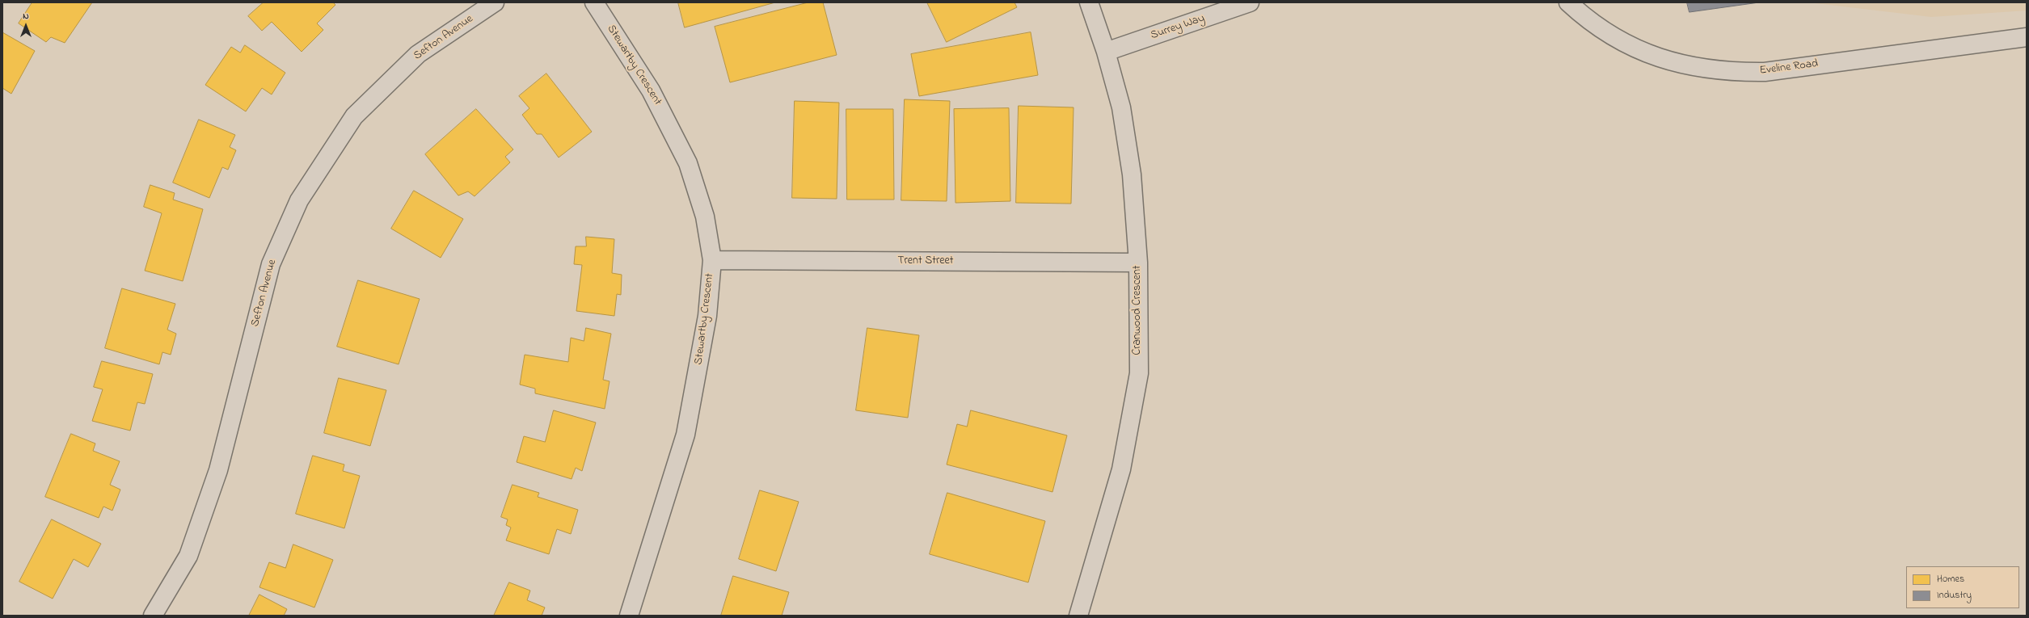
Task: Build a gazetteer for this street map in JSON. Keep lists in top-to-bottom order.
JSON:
{
  "streets": {
    "street": [
      "Surrey Way",
      "Sefton Avenue",
      "Stewartby Crescent",
      "Eveline Road",
      "Trent Street",
      "Cranwood Crescent"
    ]
  },
  "crossings": [
    ["Surrey Way", "Cranwood Crescent"],
    ["Stewartby Crescent", "Trent Street"],
    ["Trent Street", "Cranwood Crescent"]
  ],
  "legend": ["Homes", "Industry"],
  "north": "top"
}
